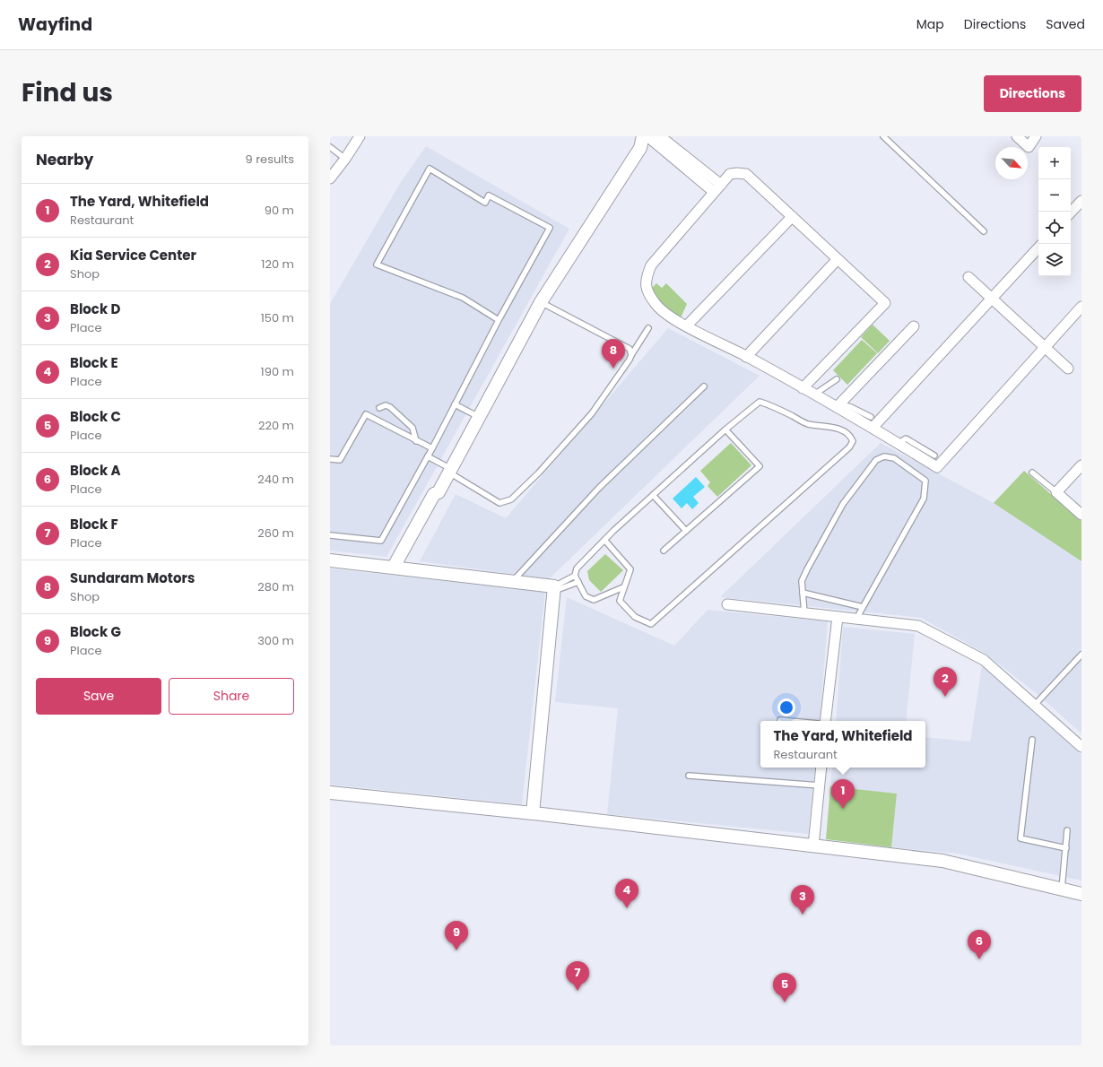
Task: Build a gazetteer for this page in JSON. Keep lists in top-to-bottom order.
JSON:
{
  "north": "bottom right",
  "page": {
    "header": "Wayfind",
    "nav": ["Map", "Directions", "Saved"],
    "title": "Find us",
    "buttons": [
      "Directions",
      ["Save", "Share"]
    ],
    "heading": ["Nearby", "9 results"],
    "map_buttons": ["+", "−"],
    "list": [
      {
        "mark": "1",
        "name": "The Yard, Whitefield",
        "note": "Restaurant",
        "value": "90 m"
      },
      {
        "mark": "2",
        "name": "Kia Service Center",
        "note": "Shop",
        "value": "120 m"
      },
      {
        "mark": "3",
        "name": "Block D",
        "note": "Place",
        "value": "150 m"
      },
      {
        "mark": "4",
        "name": "Block E",
        "note": "Place",
        "value": "190 m"
      },
      {
        "mark": "5",
        "name": "Block C",
        "note": "Place",
        "value": "220 m"
      },
      {
        "mark": "6",
        "name": "Block A",
        "note": "Place",
        "value": "240 m"
      },
      {
        "mark": "7",
        "name": "Block F",
        "note": "Place",
        "value": "260 m"
      },
      {
        "mark": "8",
        "name": "Sundaram Motors",
        "note": "Shop",
        "value": "280 m"
      },
      {
        "mark": "9",
        "name": "Block G",
        "note": "Place",
        "value": "300 m"
      }
    ],
    "pins": [
      "8",
      "2",
      "1",
      "4",
      "3",
      "9",
      "6",
      "7",
      "5"
    ],
    "popup": ["The Yard, Whitefield", "Restaurant"]
  }
}
